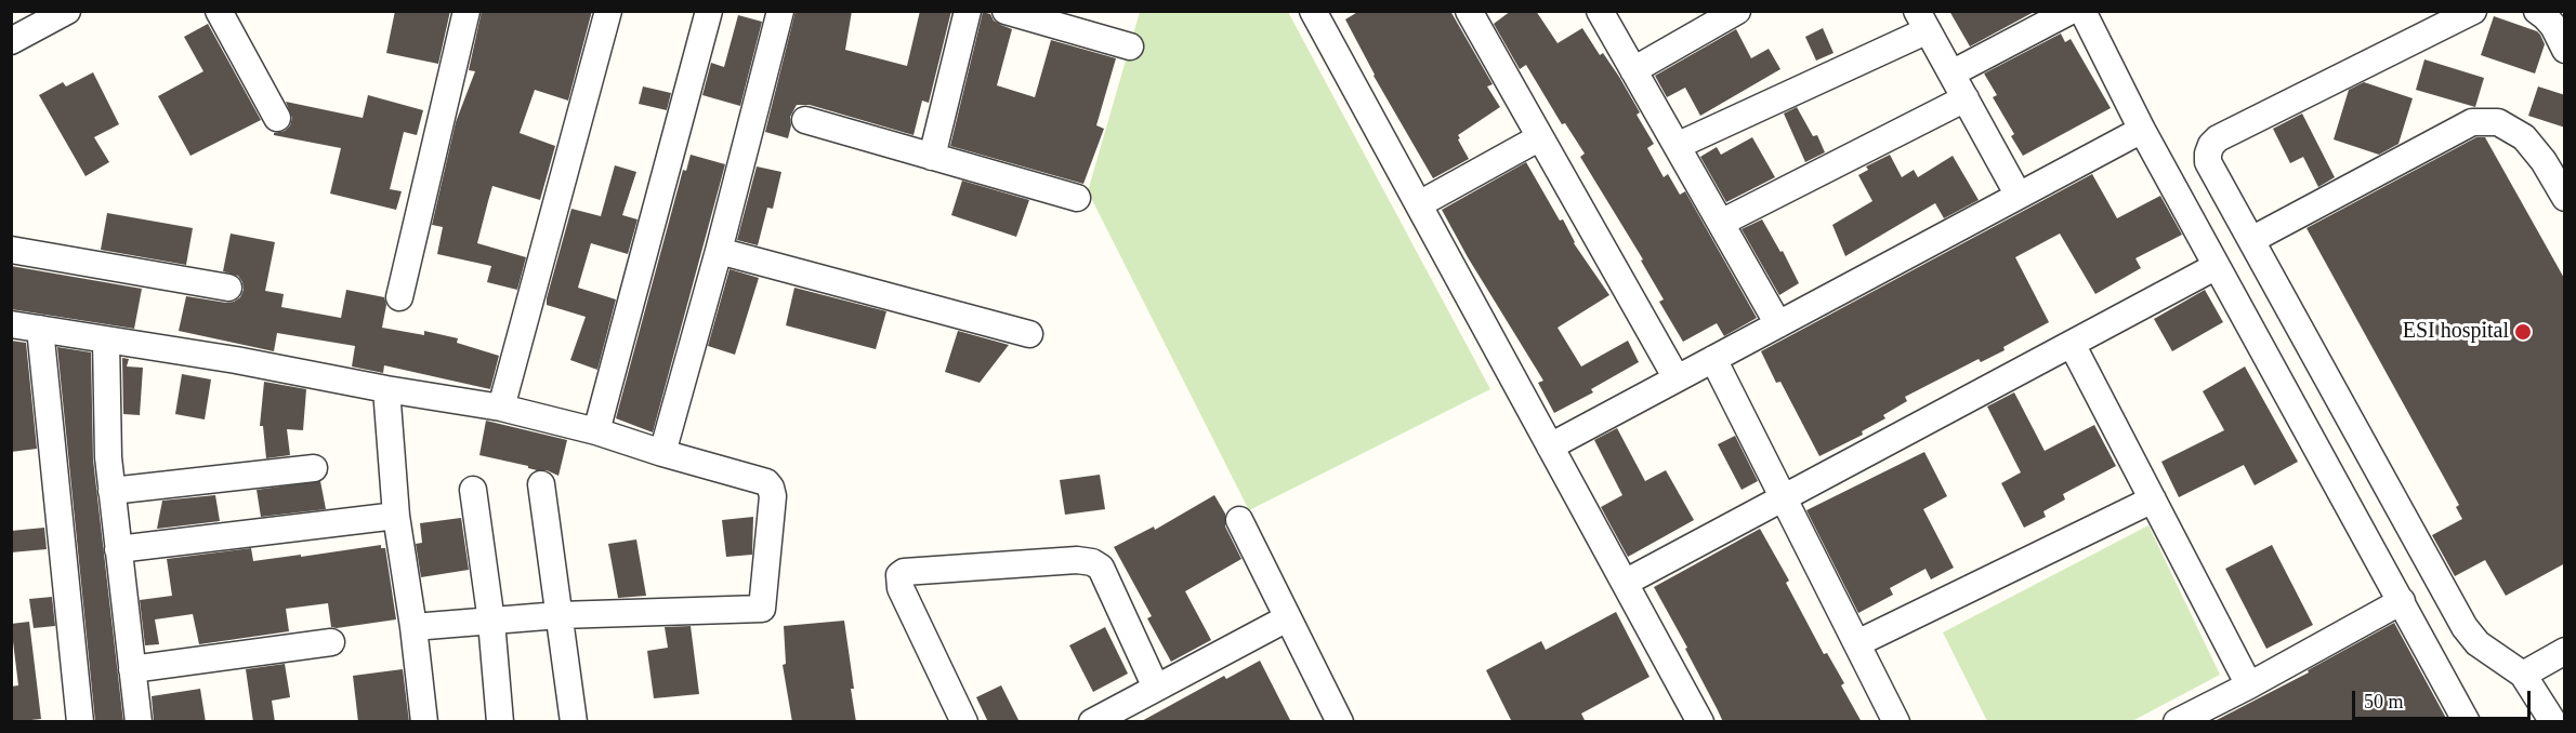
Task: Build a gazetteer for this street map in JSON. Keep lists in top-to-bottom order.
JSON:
{
  "places": ["ESI hospital"],
  "scale_bar": "50 m"
}
